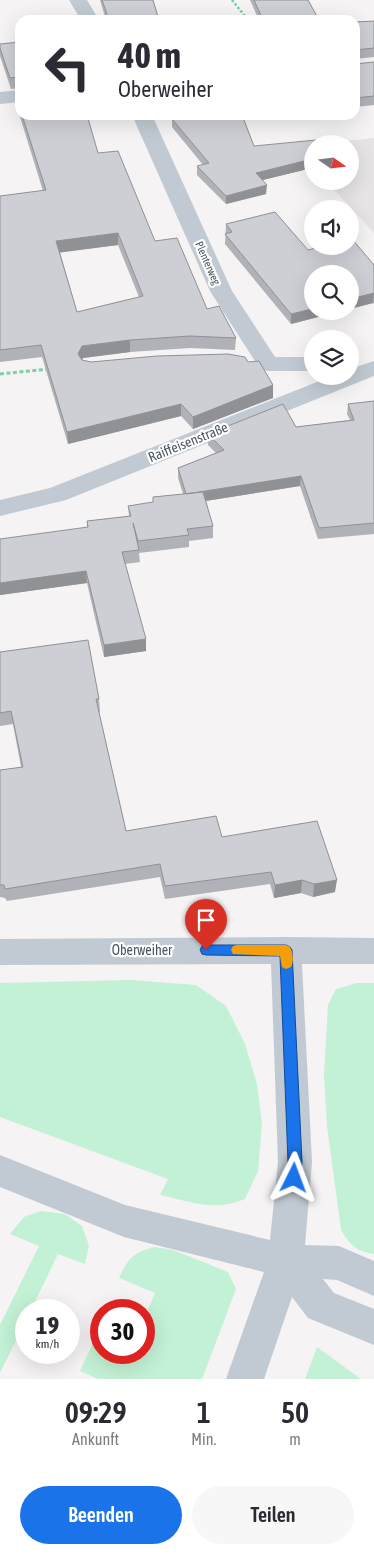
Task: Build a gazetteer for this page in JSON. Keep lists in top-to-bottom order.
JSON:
{
  "streets": {
    "street": ["Plenterweg", "Raiffeisenstraße", "Oberweiher"]
  },
  "north": "right",
  "page": {
    "turn": ["40 m", "Oberweiher"],
    "speed": "19 km/h",
    "limit": "30",
    "eta": [
      "09:29",
      "Ankunft",
      "1",
      "Min.",
      "50",
      "m"
    ],
    "buttons": ["Beenden", "Teilen"]
  }
}
